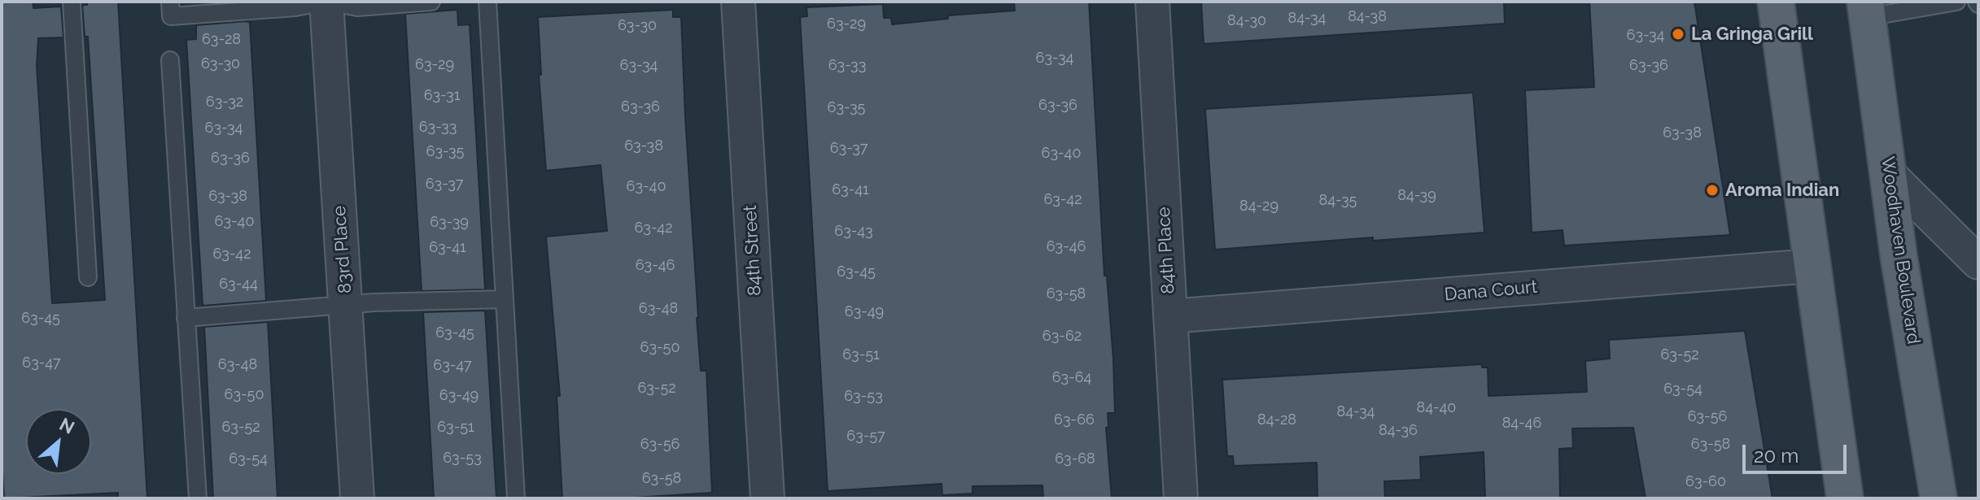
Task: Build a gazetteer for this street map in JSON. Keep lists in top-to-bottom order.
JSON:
{
  "streets": {
    "main road": ["Woodhaven Boulevard"],
    "street": [
      "83rd Place",
      "84th Street",
      "84th Place",
      "Dana Court"
    ]
  },
  "crossings": [
    ["84th Place", "Dana Court"]
  ],
  "places": ["La Gringa Grill", "Aroma Indian"],
  "house_numbers": [
    "84-38",
    "84-34",
    "84-30",
    "63-29",
    "63-30",
    "63-34",
    "63-28",
    "63-34",
    "63-30",
    "63-29",
    "63-34",
    "63-33",
    "63-36",
    "63-31",
    "63-32",
    "63-36",
    "63-36",
    "63-35",
    "63-33",
    "63-34",
    "63-38",
    "63-38",
    "63-37",
    "63-35",
    "63-40",
    "63-36",
    "63-37",
    "63-40",
    "63-41",
    "84-39",
    "63-38",
    "63-42",
    "84-35",
    "84-29",
    "63-40",
    "63-39",
    "63-42",
    "63-43",
    "63-46",
    "63-41",
    "63-42",
    "63-46",
    "63-45",
    "63-44",
    "63-58",
    "63-48",
    "63-49",
    "63-45",
    "63-45",
    "63-62",
    "63-50",
    "63-51",
    "63-52",
    "63-47",
    "63-48",
    "63-47",
    "63-64",
    "63-52",
    "63-54",
    "63-50",
    "63-49",
    "63-53",
    "84-40",
    "84-34",
    "63-56",
    "63-66",
    "84-28",
    "84-46",
    "63-52",
    "63-51",
    "84-36",
    "63-57",
    "63-56",
    "63-58",
    "63-53",
    "63-54",
    "63-68",
    "63-58",
    "63-60"
  ],
  "scale_bar": "20 m",
  "north": "top right"
}
